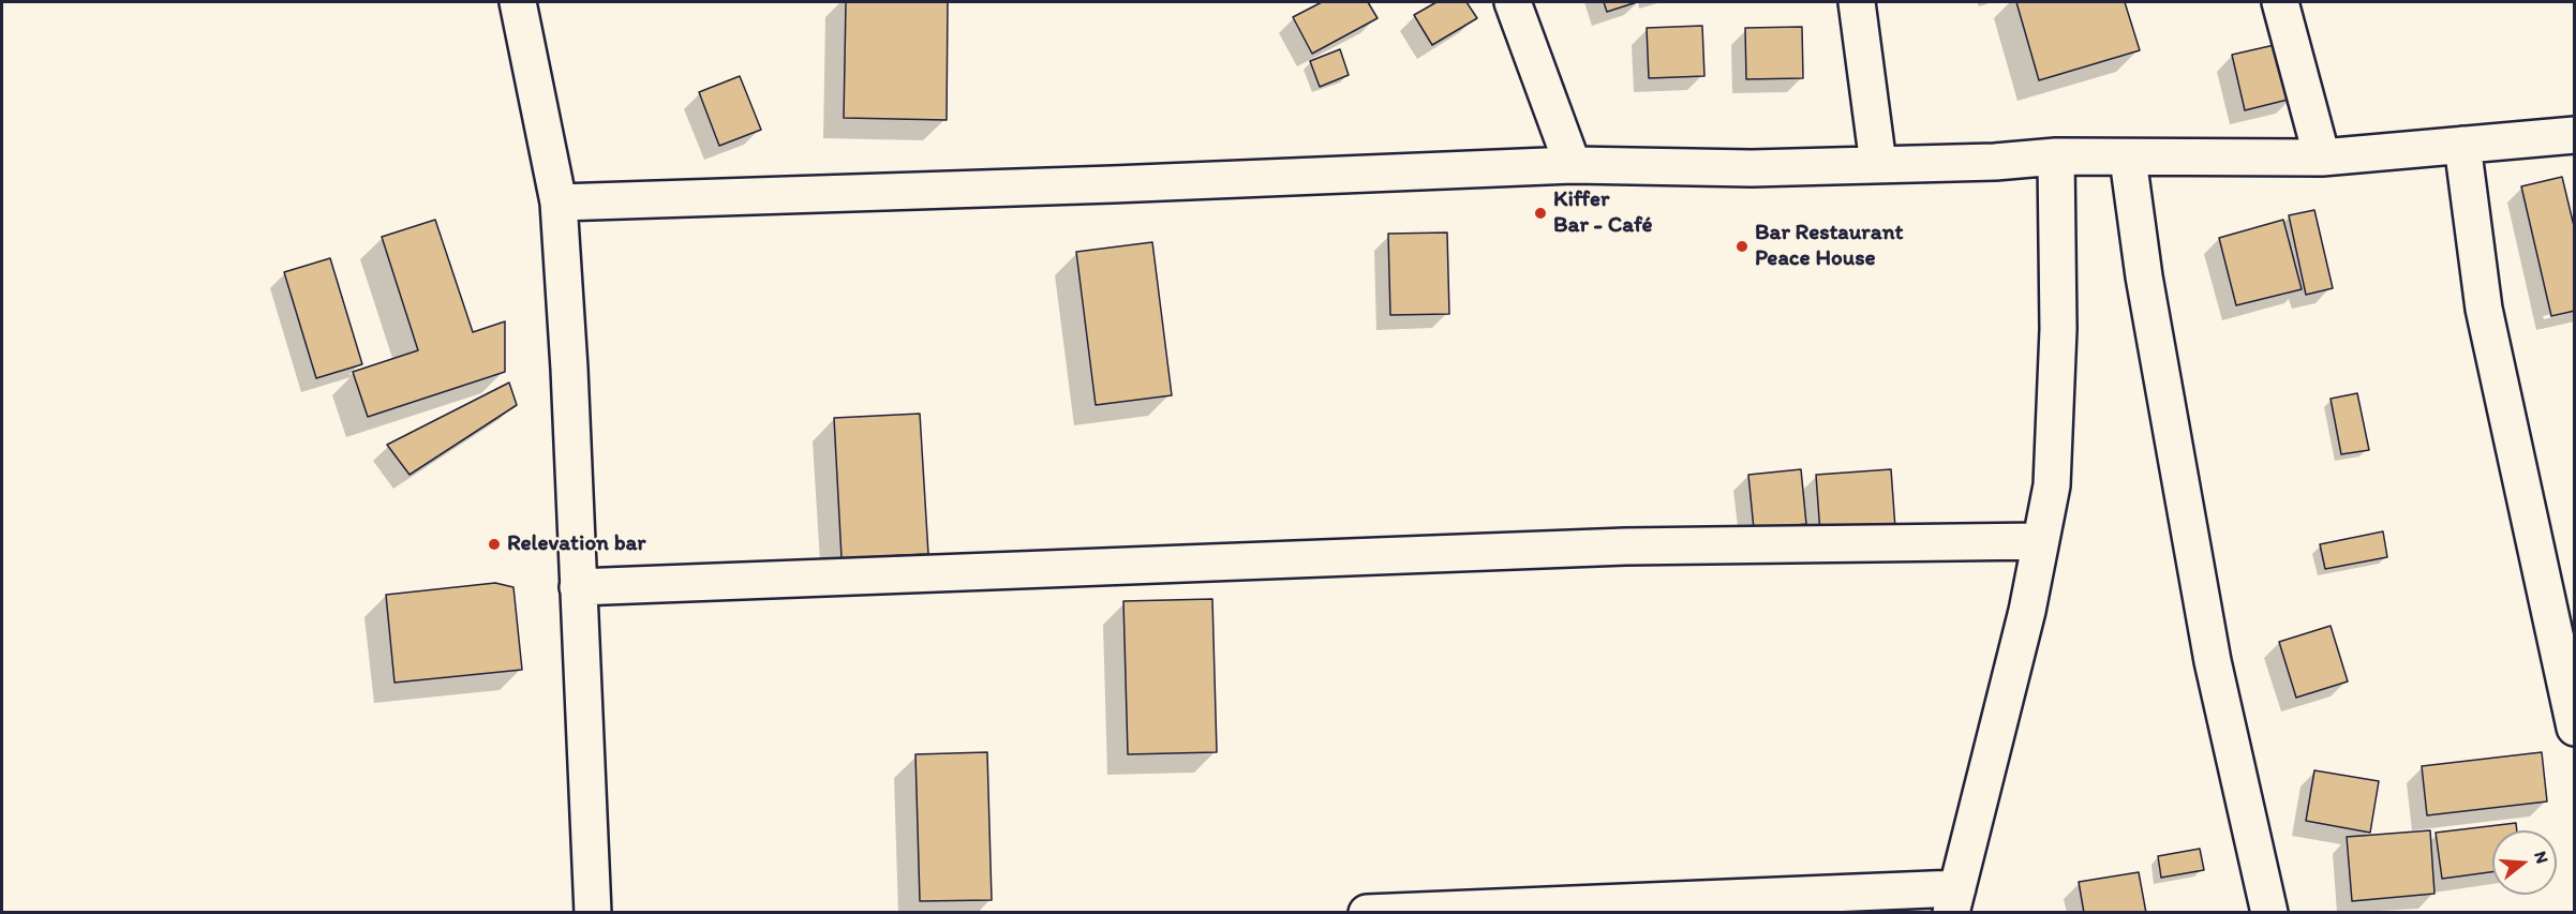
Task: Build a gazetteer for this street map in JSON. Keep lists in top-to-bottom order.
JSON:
{
  "places": ["Kiffer Bar - Café", "Bar Restaurant Peace House", "Relevation bar"],
  "north": "right"
}
